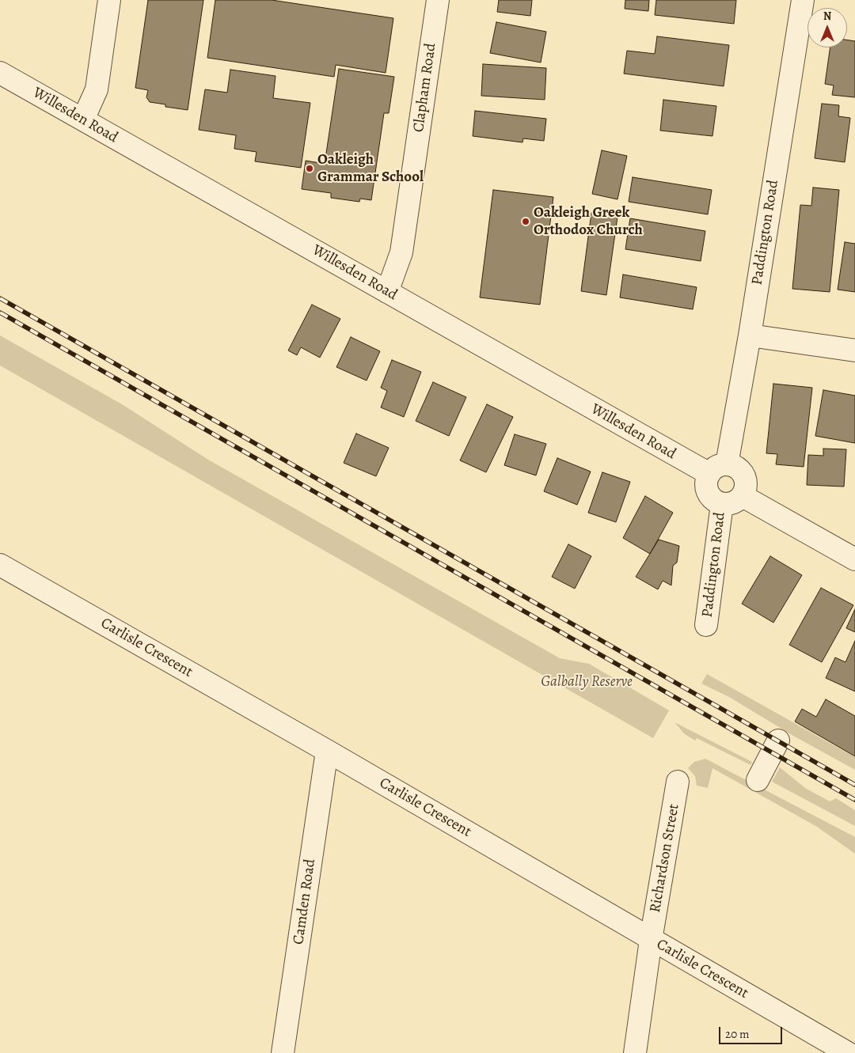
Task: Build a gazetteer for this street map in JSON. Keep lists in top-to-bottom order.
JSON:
{
  "streets": {
    "street": [
      "Clapham Road",
      "Willesden Road",
      "Paddington Road",
      "Carlisle Crescent",
      "Richardson Street",
      "Camden Road"
    ]
  },
  "crossings": [
    ["Clapham Road", "Willesden Road"],
    ["Willesden Road", "Paddington Road"],
    ["Carlisle Crescent", "Richardson Street"],
    ["Carlisle Crescent", "Camden Road"]
  ],
  "parks": ["Galbally Reserve"],
  "places": ["Oakleigh Grammar School", "Oakleigh Greek Orthodox Church"],
  "scale_bar": "20 m",
  "north": "top"
}
